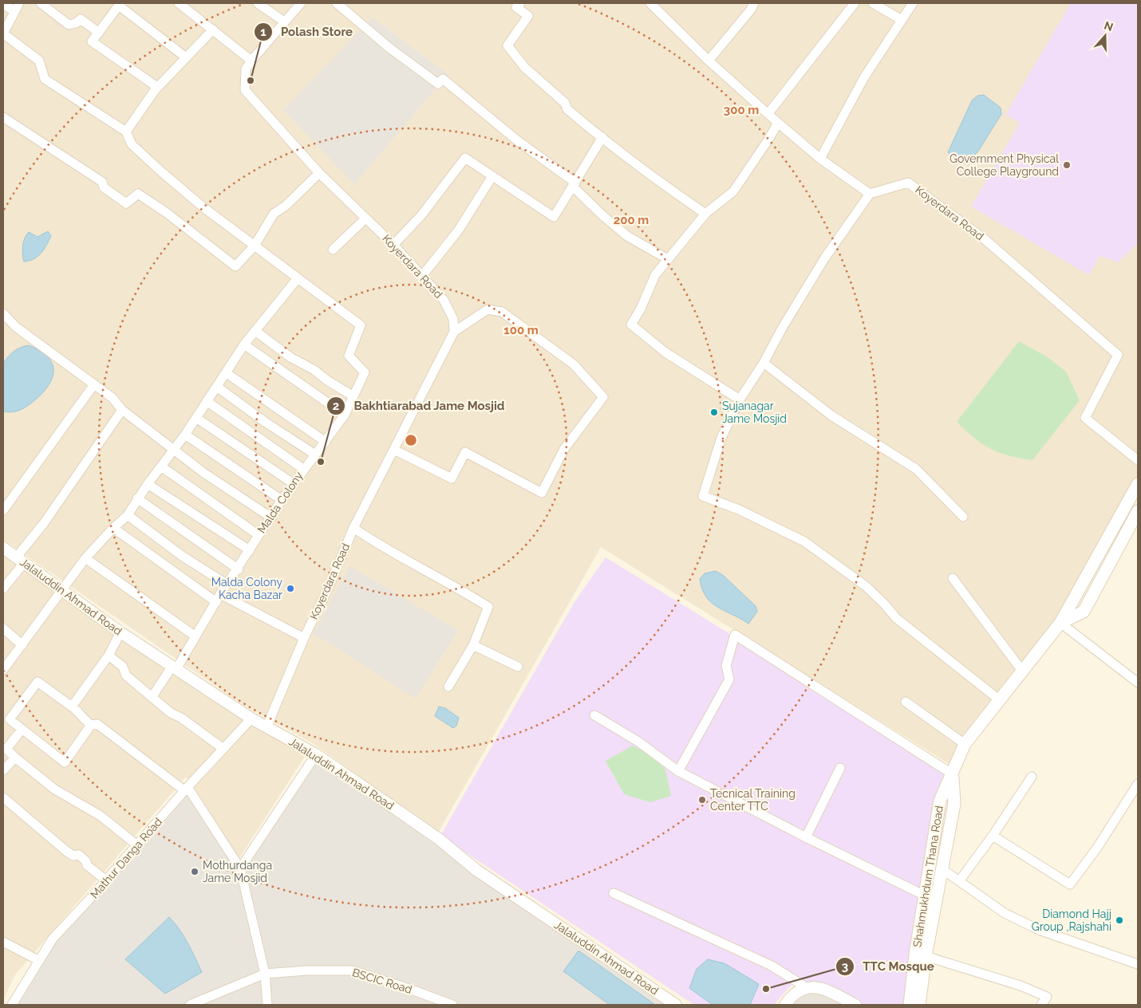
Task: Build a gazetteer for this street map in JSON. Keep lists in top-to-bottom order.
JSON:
{
  "streets": {
    "main road": ["Shahmukhdum Thana Road"],
    "street": [
      "Koyerdara Road",
      "Malda Colony",
      "Jalaluddin Ahmad Road",
      "Mathur Danga Road",
      "BSCIC Road"
    ]
  },
  "crossings": [
    ["Koyerdara Road", "Jalaluddin Ahmad Road"],
    ["Malda Colony", "Jalaluddin Ahmad Road"],
    ["Jalaluddin Ahmad Road", "Mathur Danga Road"]
  ],
  "places": [
    "Polash Store",
    "Government Physical College Playground",
    "Sujanagar Jame Mosjid",
    "Bakhtiarabad Jame Mosjid",
    "Malda Colony Kacha Bazar",
    "Tecnical Training Center TTC",
    "Mothurdanga Jame Mosjid",
    "Diamond Hajj Group ,Rajshahi",
    "TTC Mosque"
  ],
  "north": "top",
  "rings": ["300 m", "200 m", "100 m"]
}
